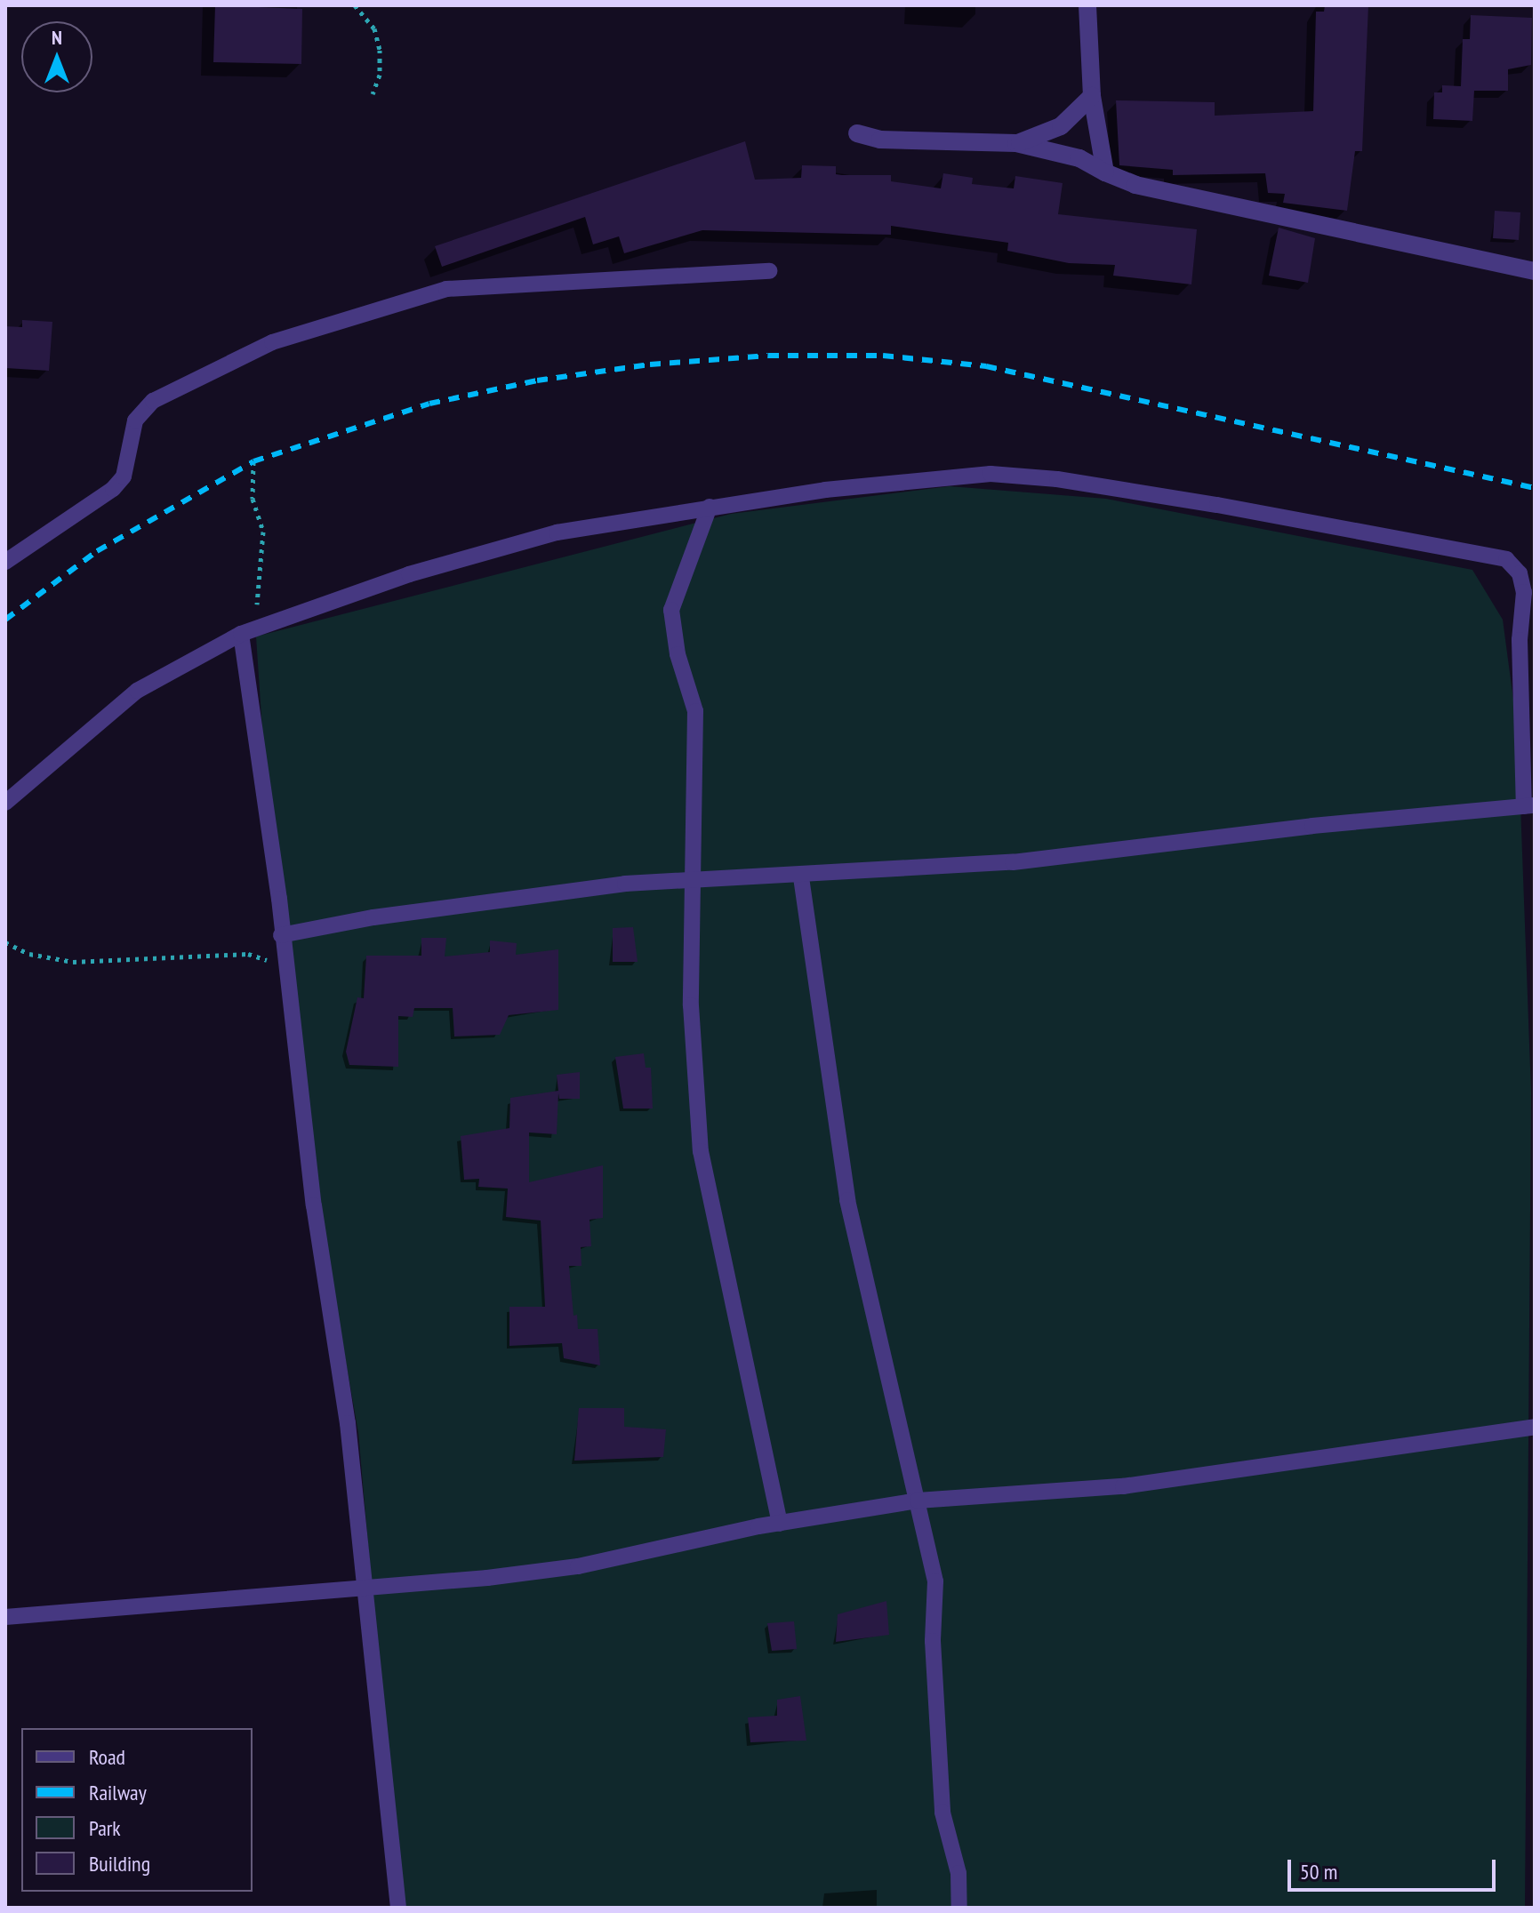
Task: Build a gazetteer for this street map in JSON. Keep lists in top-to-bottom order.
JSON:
{
  "legend": [
    "Road",
    "Railway",
    "Park",
    "Building"
  ],
  "scale_bar": "50 m",
  "north": "top"
}
